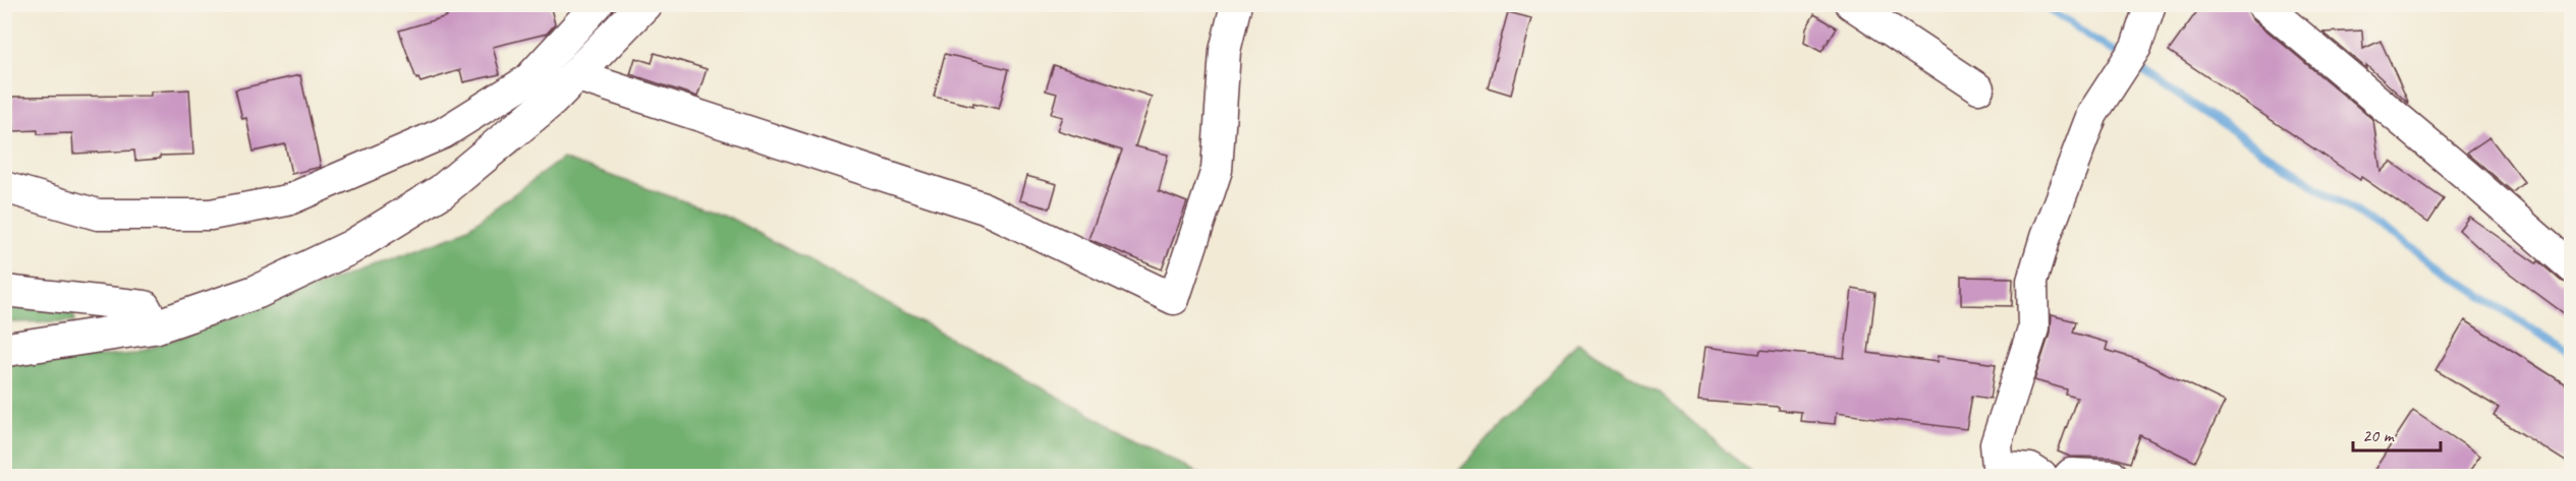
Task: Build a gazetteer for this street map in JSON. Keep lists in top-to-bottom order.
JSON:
{
  "scale_bar": "20 m"
}
